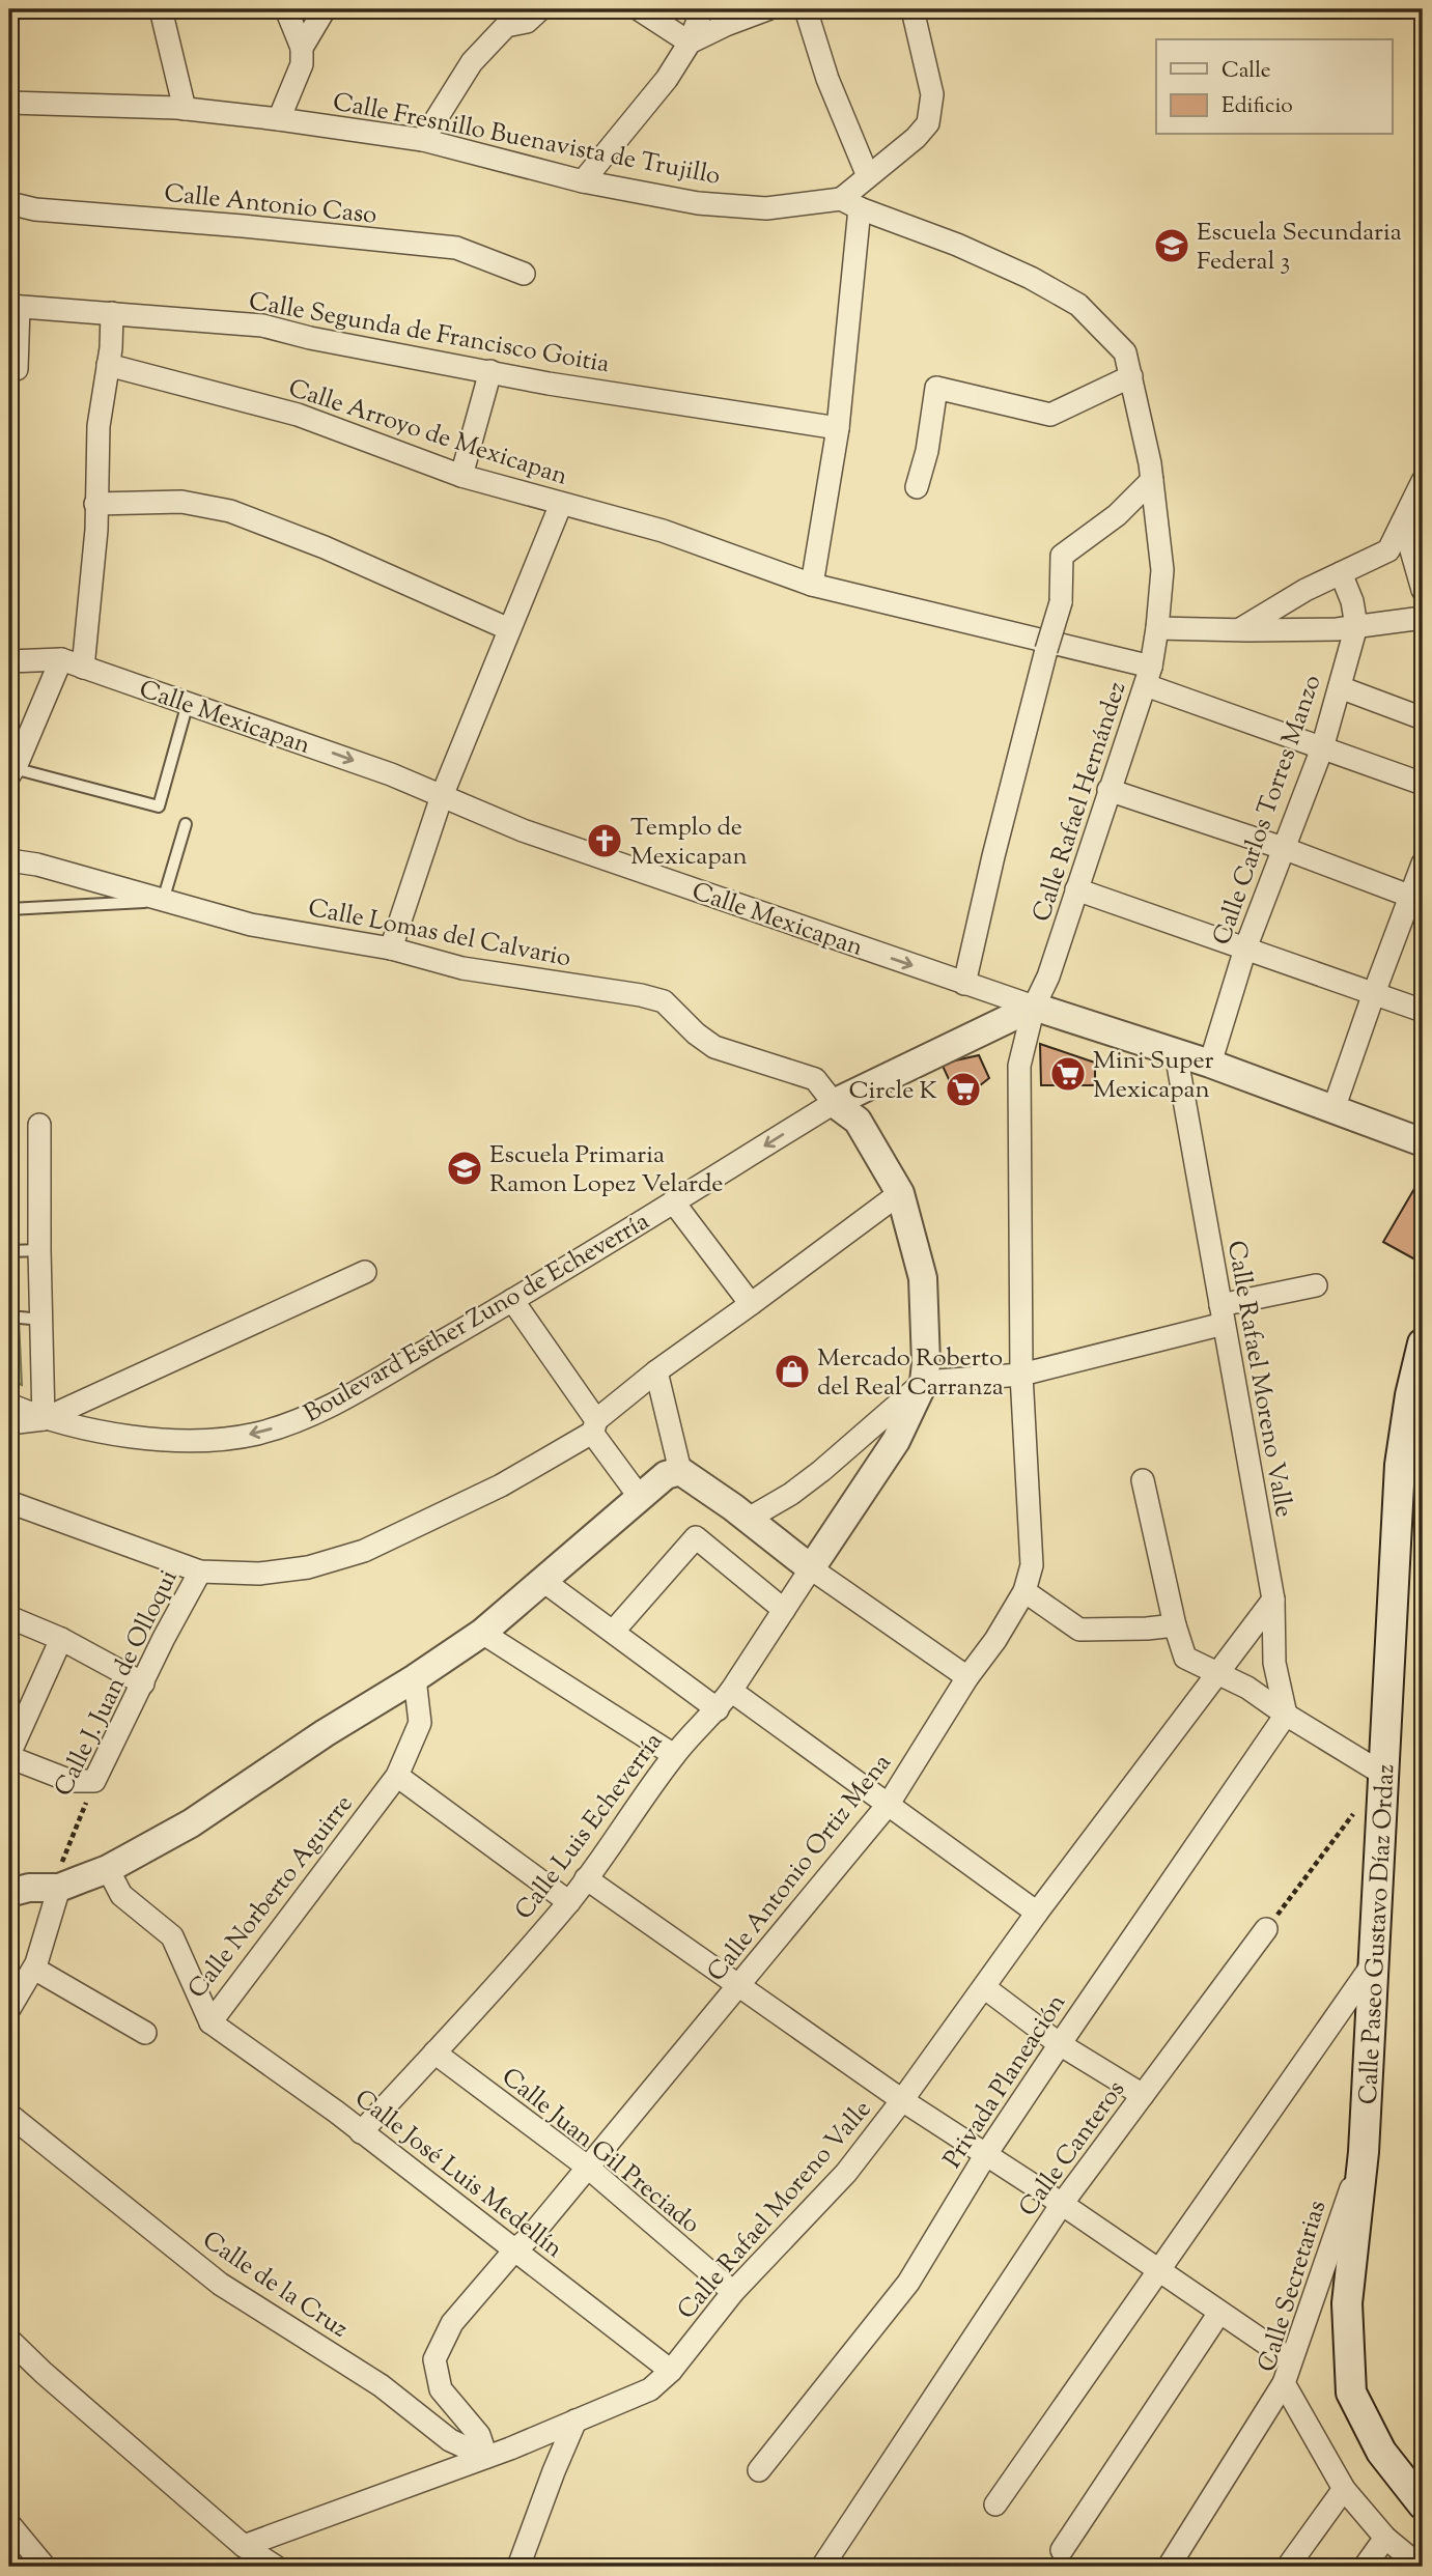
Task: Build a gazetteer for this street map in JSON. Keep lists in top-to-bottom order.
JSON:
{
  "streets": {
    "main road": ["Calle Paseo Gustavo Díaz Ordaz"],
    "street": [
      "Calle Fresnillo Buenavista de Trujillo",
      "Calle Antonio Caso",
      "Calle Segunda de Francisco Goitia",
      "Calle Arroyo de Mexicapan",
      "Calle Mexicapan",
      "Calle Rafael Hernández",
      "Calle Carlos Torres Manzo",
      "Calle Lomas del Calvario",
      "Boulevard Esther Zuno de Echeverría",
      "Calle Rafael Moreno Valle",
      "Calle J. Juan de Olloqui",
      "Calle Luis Echeverría",
      "Calle Antonio Ortiz Mena",
      "Calle Norberto Aguirre",
      "Privada Planeación",
      "Calle Canteros",
      "Calle Juan Gil Preciado",
      "Calle José Luis Medellín",
      "Calle de la Cruz",
      "Calle Secretarias"
    ]
  },
  "crossings": [
    ["Calle Fresnillo Buenavista de Trujillo", "Calle Rafael Hernández"],
    ["Calle Arroyo de Mexicapan", "Calle Rafael Hernández"],
    ["Calle Arroyo de Mexicapan", "Calle Carlos Torres Manzo"],
    ["Calle Mexicapan", "Calle Rafael Hernández"],
    ["Calle Mexicapan", "Calle Carlos Torres Manzo"],
    ["Calle Mexicapan", "Boulevard Esther Zuno de Echeverría"],
    ["Calle Mexicapan", "Calle Rafael Moreno Valle"],
    ["Calle Mexicapan", "Calle Antonio Ortiz Mena"],
    ["Calle Rafael Hernández", "Boulevard Esther Zuno de Echeverría"],
    ["Calle Rafael Hernández", "Calle Antonio Ortiz Mena"],
    ["Calle Lomas del Calvario", "Boulevard Esther Zuno de Echeverría"],
    ["Boulevard Esther Zuno de Echeverría", "Calle Antonio Ortiz Mena"],
    ["Calle Rafael Moreno Valle", "Calle Antonio Ortiz Mena"],
    ["Calle Rafael Moreno Valle", "Privada Planeación"],
    ["Calle Rafael Moreno Valle", "Calle Juan Gil Preciado"],
    ["Calle Rafael Moreno Valle", "Calle José Luis Medellín"],
    ["Calle Rafael Moreno Valle", "Calle de la Cruz"],
    ["Calle Luis Echeverría", "Calle Juan Gil Preciado"],
    ["Calle Luis Echeverría", "Calle José Luis Medellín"],
    ["Calle Antonio Ortiz Mena", "Calle Juan Gil Preciado"],
    ["Calle Antonio Ortiz Mena", "Calle José Luis Medellín"],
    ["Calle Antonio Ortiz Mena", "Calle de la Cruz"],
    ["Calle Norberto Aguirre", "Calle José Luis Medellín"],
    ["Calle Paseo Gustavo Díaz Ordaz", "Calle Secretarias"]
  ],
  "places": {
    "school or university": ["Escuela Secundaria Federal 3", "Escuela Primaria Ramon Lopez Velarde"],
    "church": ["Templo de Mexicapan"],
    "supermarket": ["Mini Super Mexicapan", "Circle K"],
    "shop": ["Mercado Roberto del Real Carranza"]
  },
  "legend": ["Calle", "Edificio"]
}
